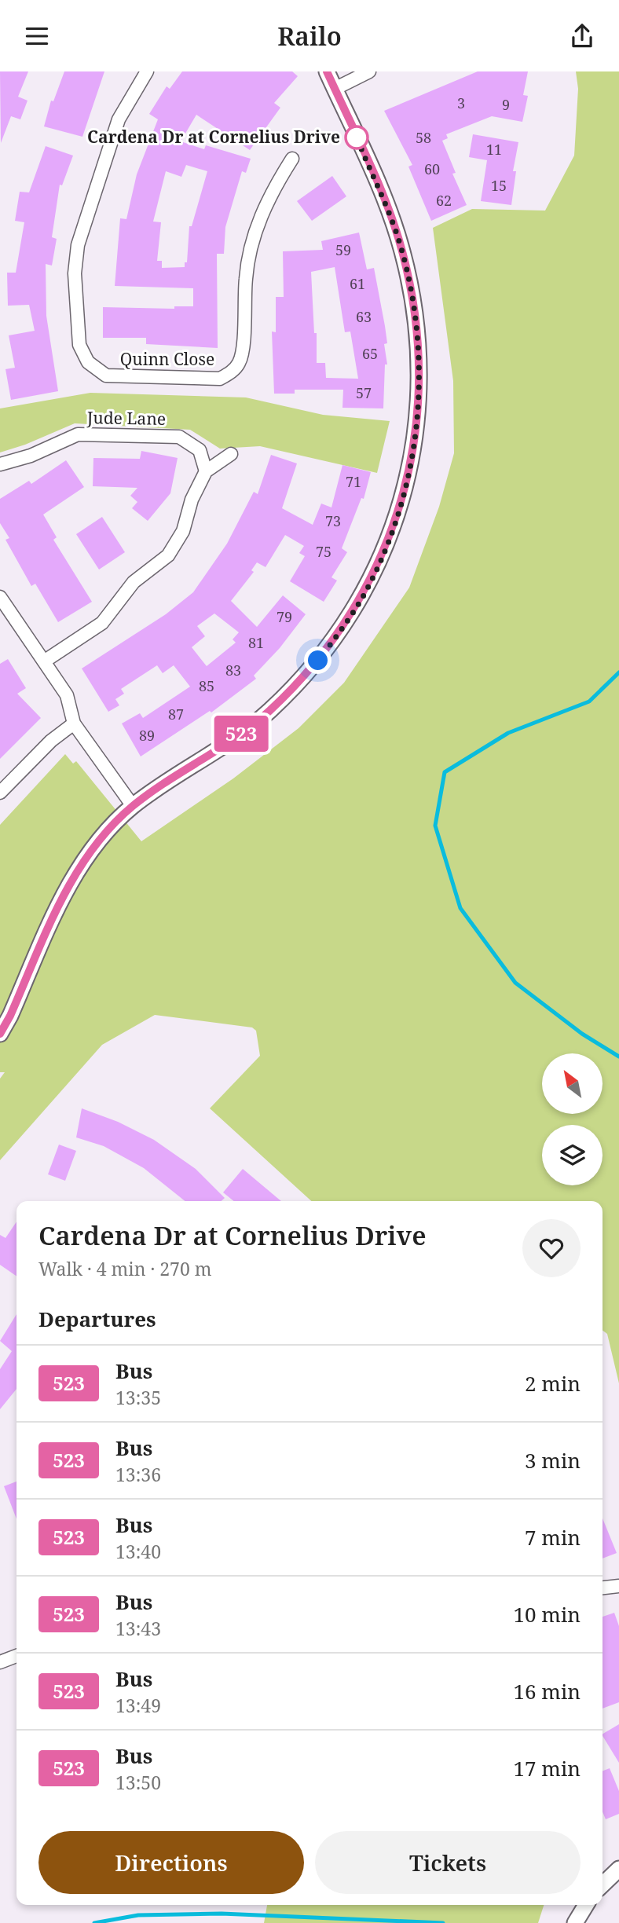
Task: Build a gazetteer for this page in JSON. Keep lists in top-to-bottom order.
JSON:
{
  "streets": {
    "street": ["Quinn Close", "Jude Lane"]
  },
  "places": ["Cardena Dr at Cornelius Drive"],
  "lines": ["bus line 523"],
  "house_numbers": [
    "3",
    "9",
    "58",
    "11",
    "60",
    "15",
    "62",
    "59",
    "61",
    "63",
    "65",
    "57",
    "71",
    "73",
    "75",
    "79",
    "81",
    "83",
    "85",
    "87",
    "89"
  ],
  "north": "top left",
  "page": {
    "header": "Railo",
    "on_map": "523",
    "heading": [
      ["Cardena Dr at Cornelius Drive", "Walk · 4 min · 270 m"],
      "Departures"
    ],
    "list": [
      {
        "mark": "523",
        "name": "Bus",
        "note": "13:35",
        "value": "2 min"
      },
      {
        "mark": "523",
        "name": "Bus",
        "note": "13:36",
        "value": "3 min"
      },
      {
        "mark": "523",
        "name": "Bus",
        "note": "13:40",
        "value": "7 min"
      },
      {
        "mark": "523",
        "name": "Bus",
        "note": "13:43",
        "value": "10 min"
      },
      {
        "mark": "523",
        "name": "Bus",
        "note": "13:49",
        "value": "16 min"
      },
      {
        "mark": "523",
        "name": "Bus",
        "note": "13:50",
        "value": "17 min"
      }
    ],
    "buttons": ["Directions", "Tickets"]
  }
}
